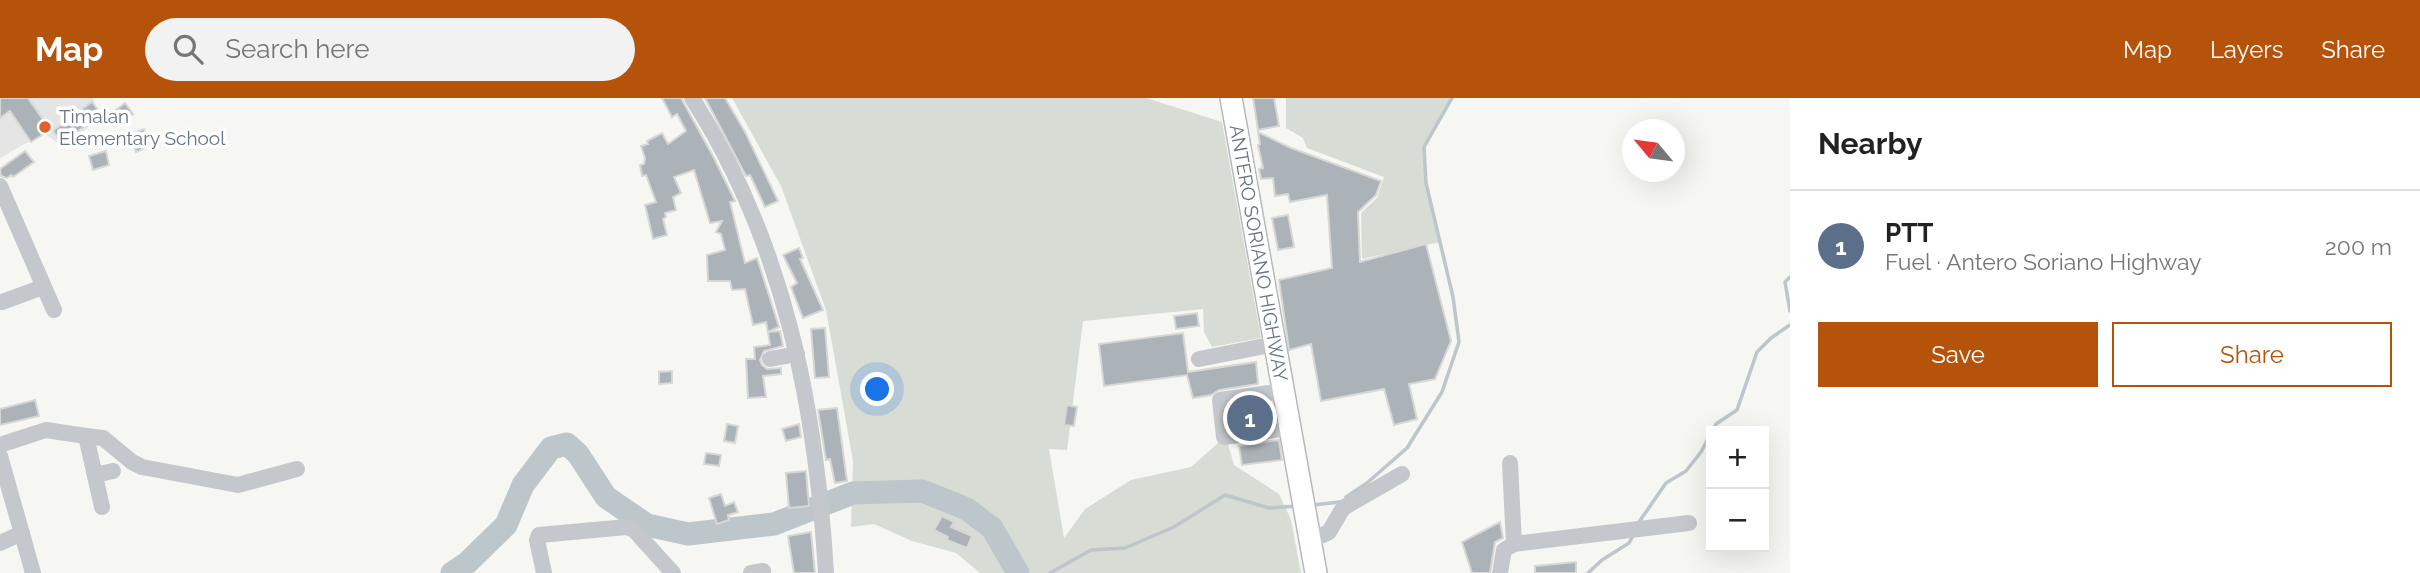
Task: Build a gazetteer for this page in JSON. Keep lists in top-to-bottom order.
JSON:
{
  "streets": {
    "main road": ["ANTERO SORIANO HIGHWAY"]
  },
  "places": ["Timalan Elementary School"],
  "north": "top left",
  "page": {
    "header": "Map",
    "search": "Search here",
    "nav": ["Map", "Layers", "Share"],
    "heading": "Nearby",
    "list": [
      {
        "mark": "1",
        "name": "PTT",
        "note": "Fuel · Antero Soriano Highway",
        "value": "200 m"
      }
    ],
    "buttons": ["Save", "Share"],
    "pins": "1",
    "map_buttons": ["+", "−"]
  }
}
